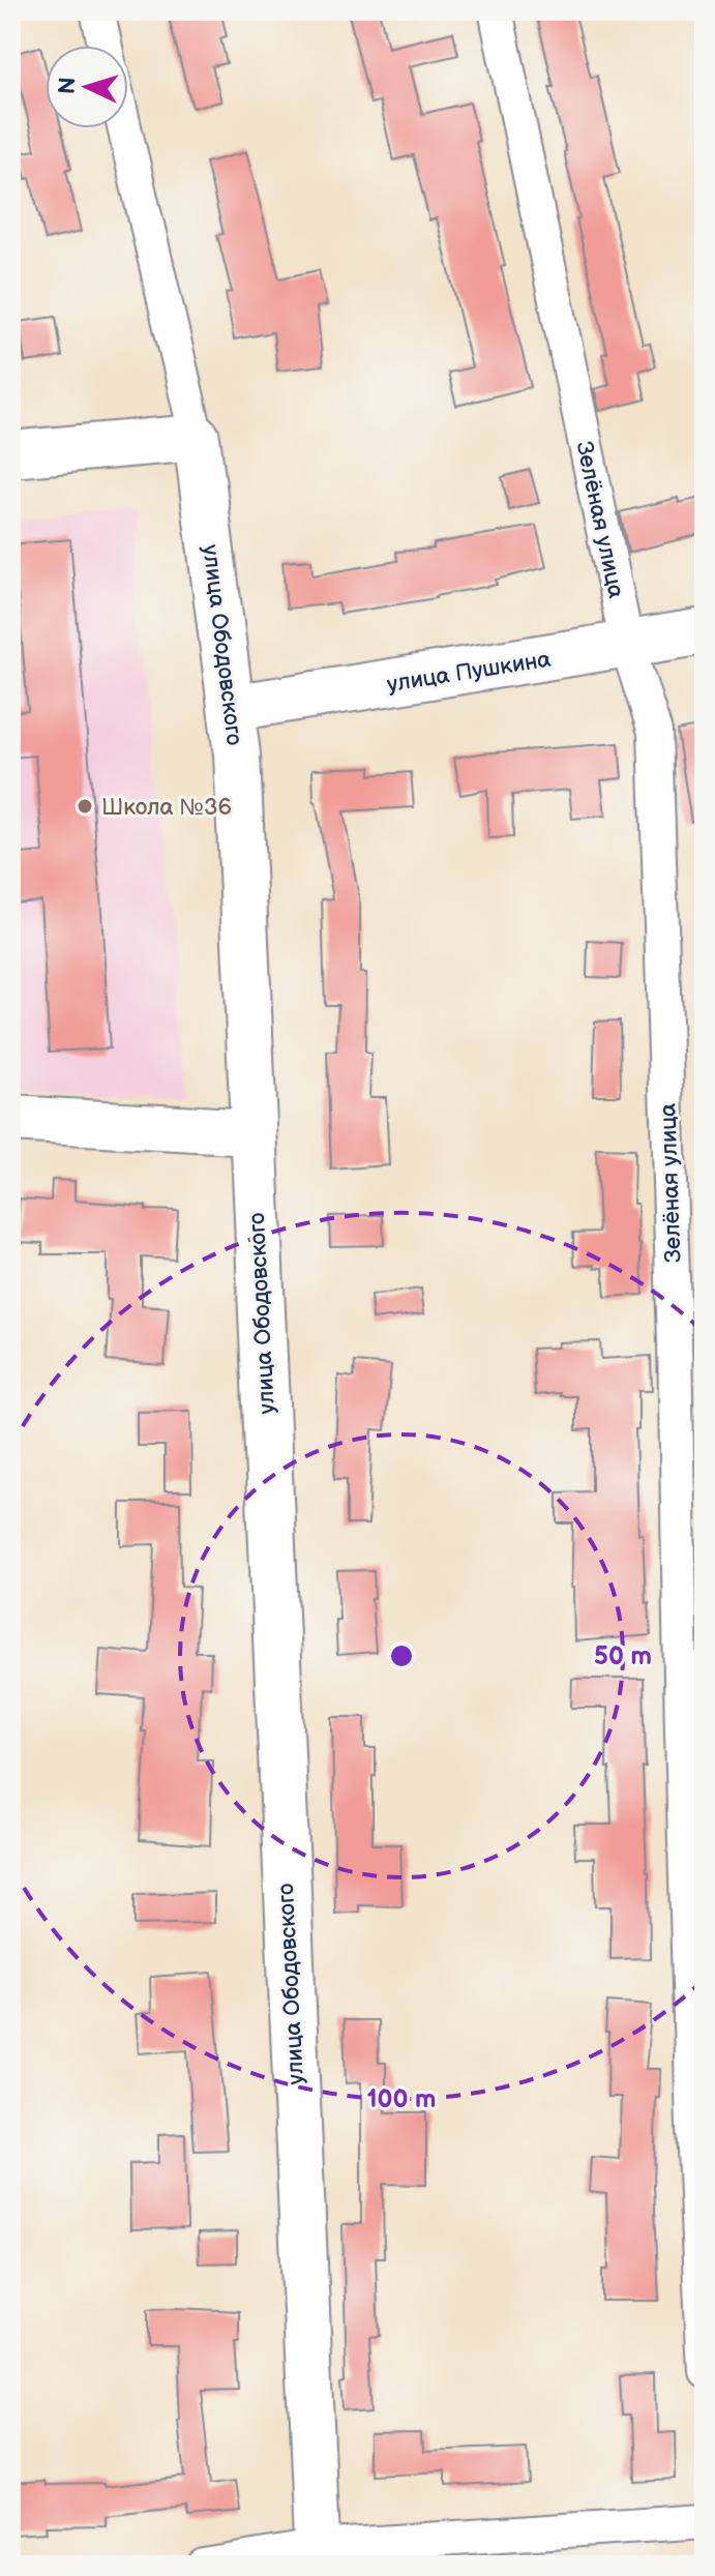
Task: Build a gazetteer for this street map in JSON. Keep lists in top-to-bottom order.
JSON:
{
  "streets": {
    "street": ["Зелёная улица", "улица Ободовского", "улица Пушкина"]
  },
  "crossings": [
    ["Зелёная улица", "улица Пушкина"],
    ["улица Ободовского", "улица Пушкина"]
  ],
  "places": ["Школа №36"],
  "north": "left",
  "rings": ["50 m", "100 m"]
}
